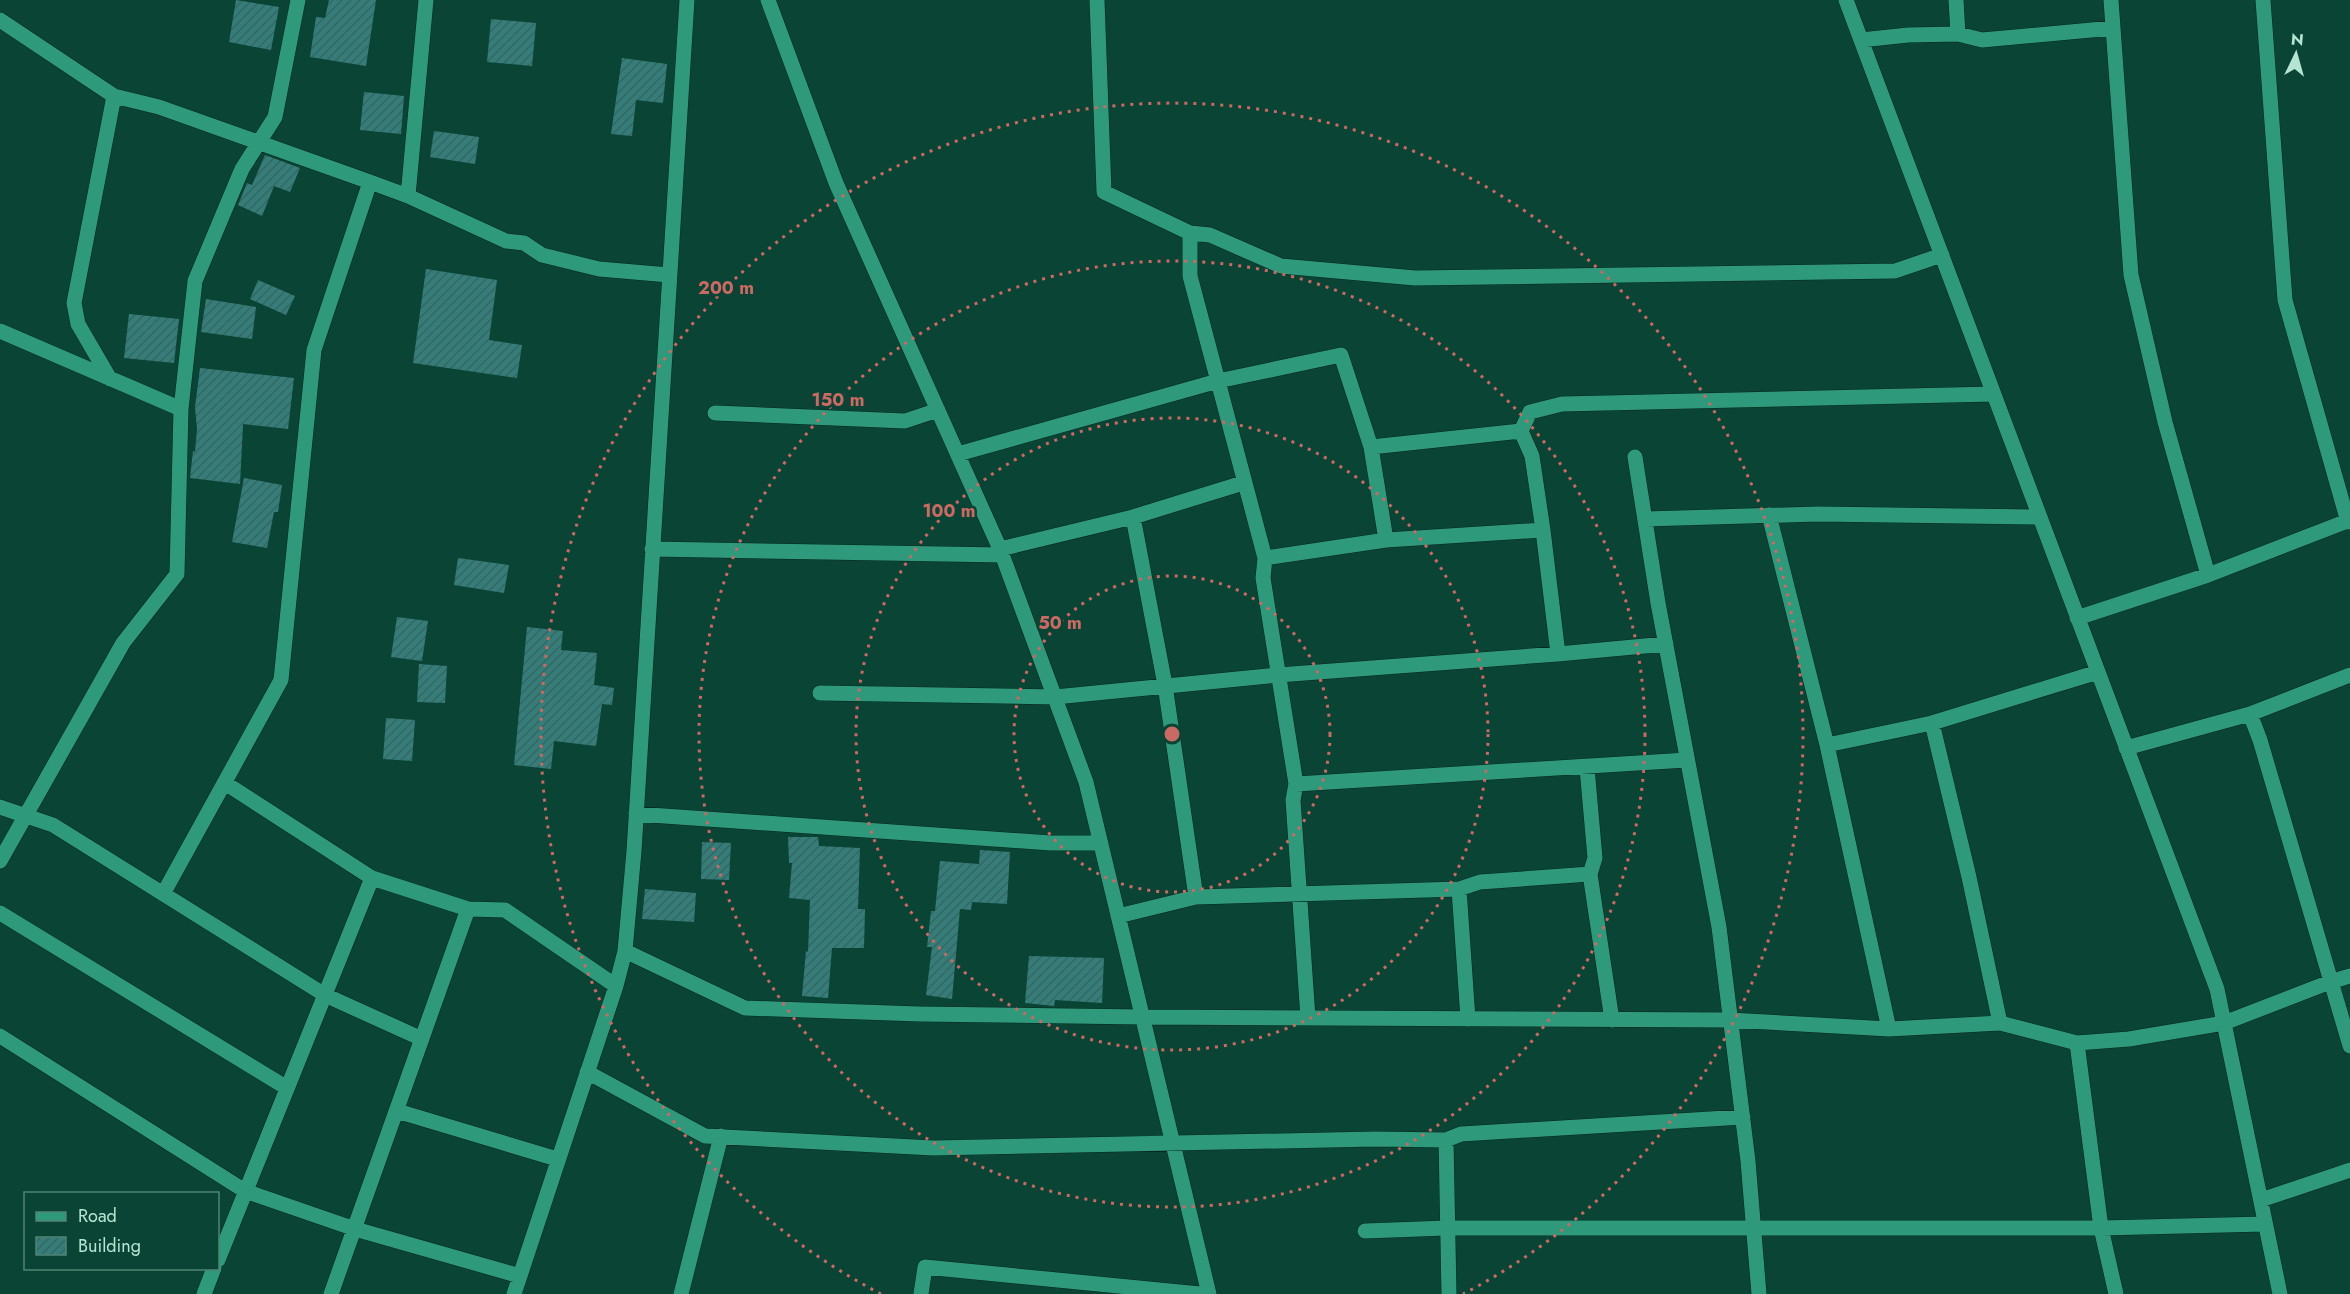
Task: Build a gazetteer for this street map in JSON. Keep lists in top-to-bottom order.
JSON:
{
  "legend": ["Road", "Building"],
  "north": "top",
  "rings": [
    "200 m",
    "150 m",
    "100 m",
    "50 m"
  ]
}
